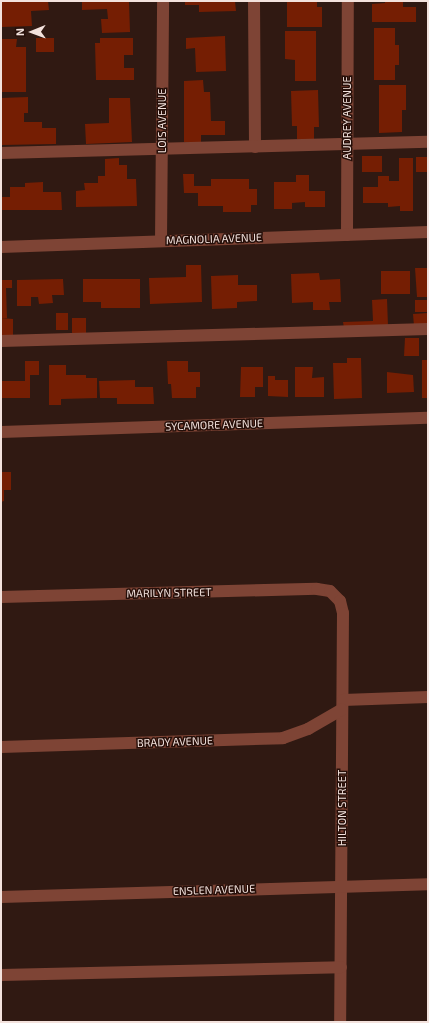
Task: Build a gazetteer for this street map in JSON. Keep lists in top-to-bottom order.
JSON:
{
  "streets": {
    "street": [
      "AUDREY AVENUE",
      "LOIS AVENUE",
      "MAGNOLIA AVENUE",
      "SYCAMORE AVENUE",
      "MARILYN STREET",
      "BRADY AVENUE",
      "HILTON STREET",
      "ENSLEN AVENUE"
    ]
  },
  "crossings": [
    ["AUDREY AVENUE", "MAGNOLIA AVENUE"],
    ["LOIS AVENUE", "MAGNOLIA AVENUE"],
    ["MARILYN STREET", "HILTON STREET"],
    ["BRADY AVENUE", "HILTON STREET"],
    ["HILTON STREET", "ENSLEN AVENUE"]
  ],
  "north": "left"
}
